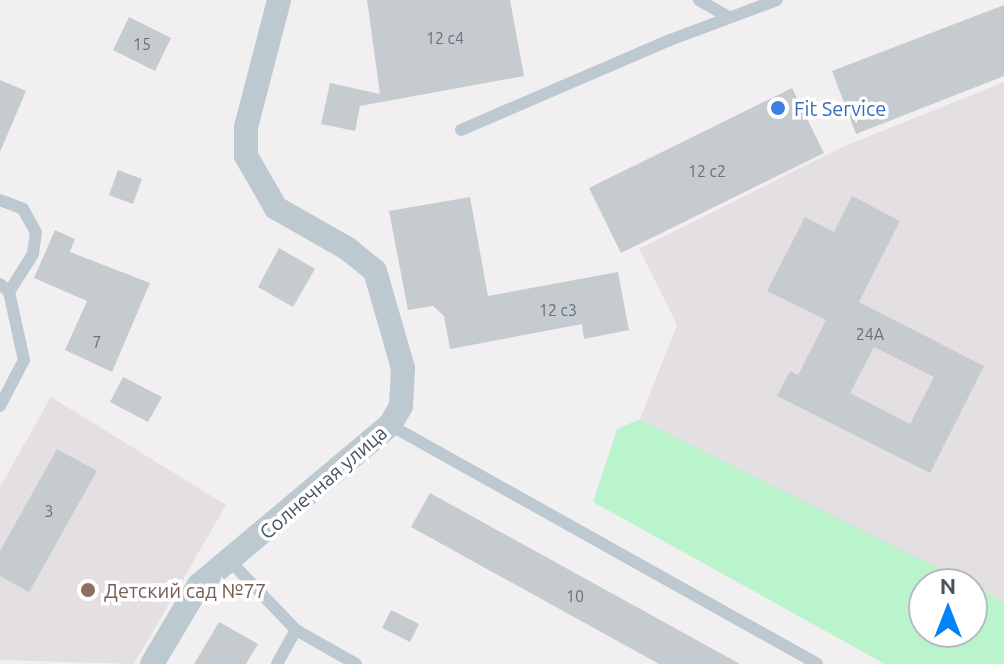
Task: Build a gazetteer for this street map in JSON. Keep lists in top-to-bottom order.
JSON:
{
  "streets": {
    "street": ["Солнечная улица"]
  },
  "places": ["Fit Service", "Детский сад №77"],
  "house_numbers": [
    "12 с4",
    "15",
    "12 с2",
    "12 с3",
    "24А",
    "7",
    "3",
    "10"
  ],
  "north": "top"
}
